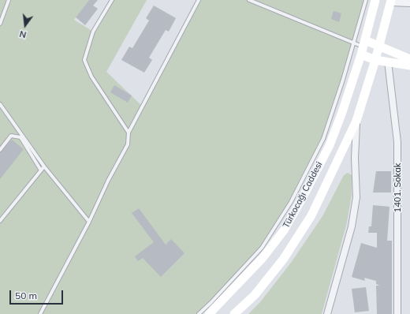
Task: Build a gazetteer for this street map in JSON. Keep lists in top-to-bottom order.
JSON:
{
  "streets": {
    "main road": ["Türkocağı Caddesi"],
    "street": ["1401. Sokak"]
  },
  "scale_bar": "50 m",
  "north": "bottom"
}
